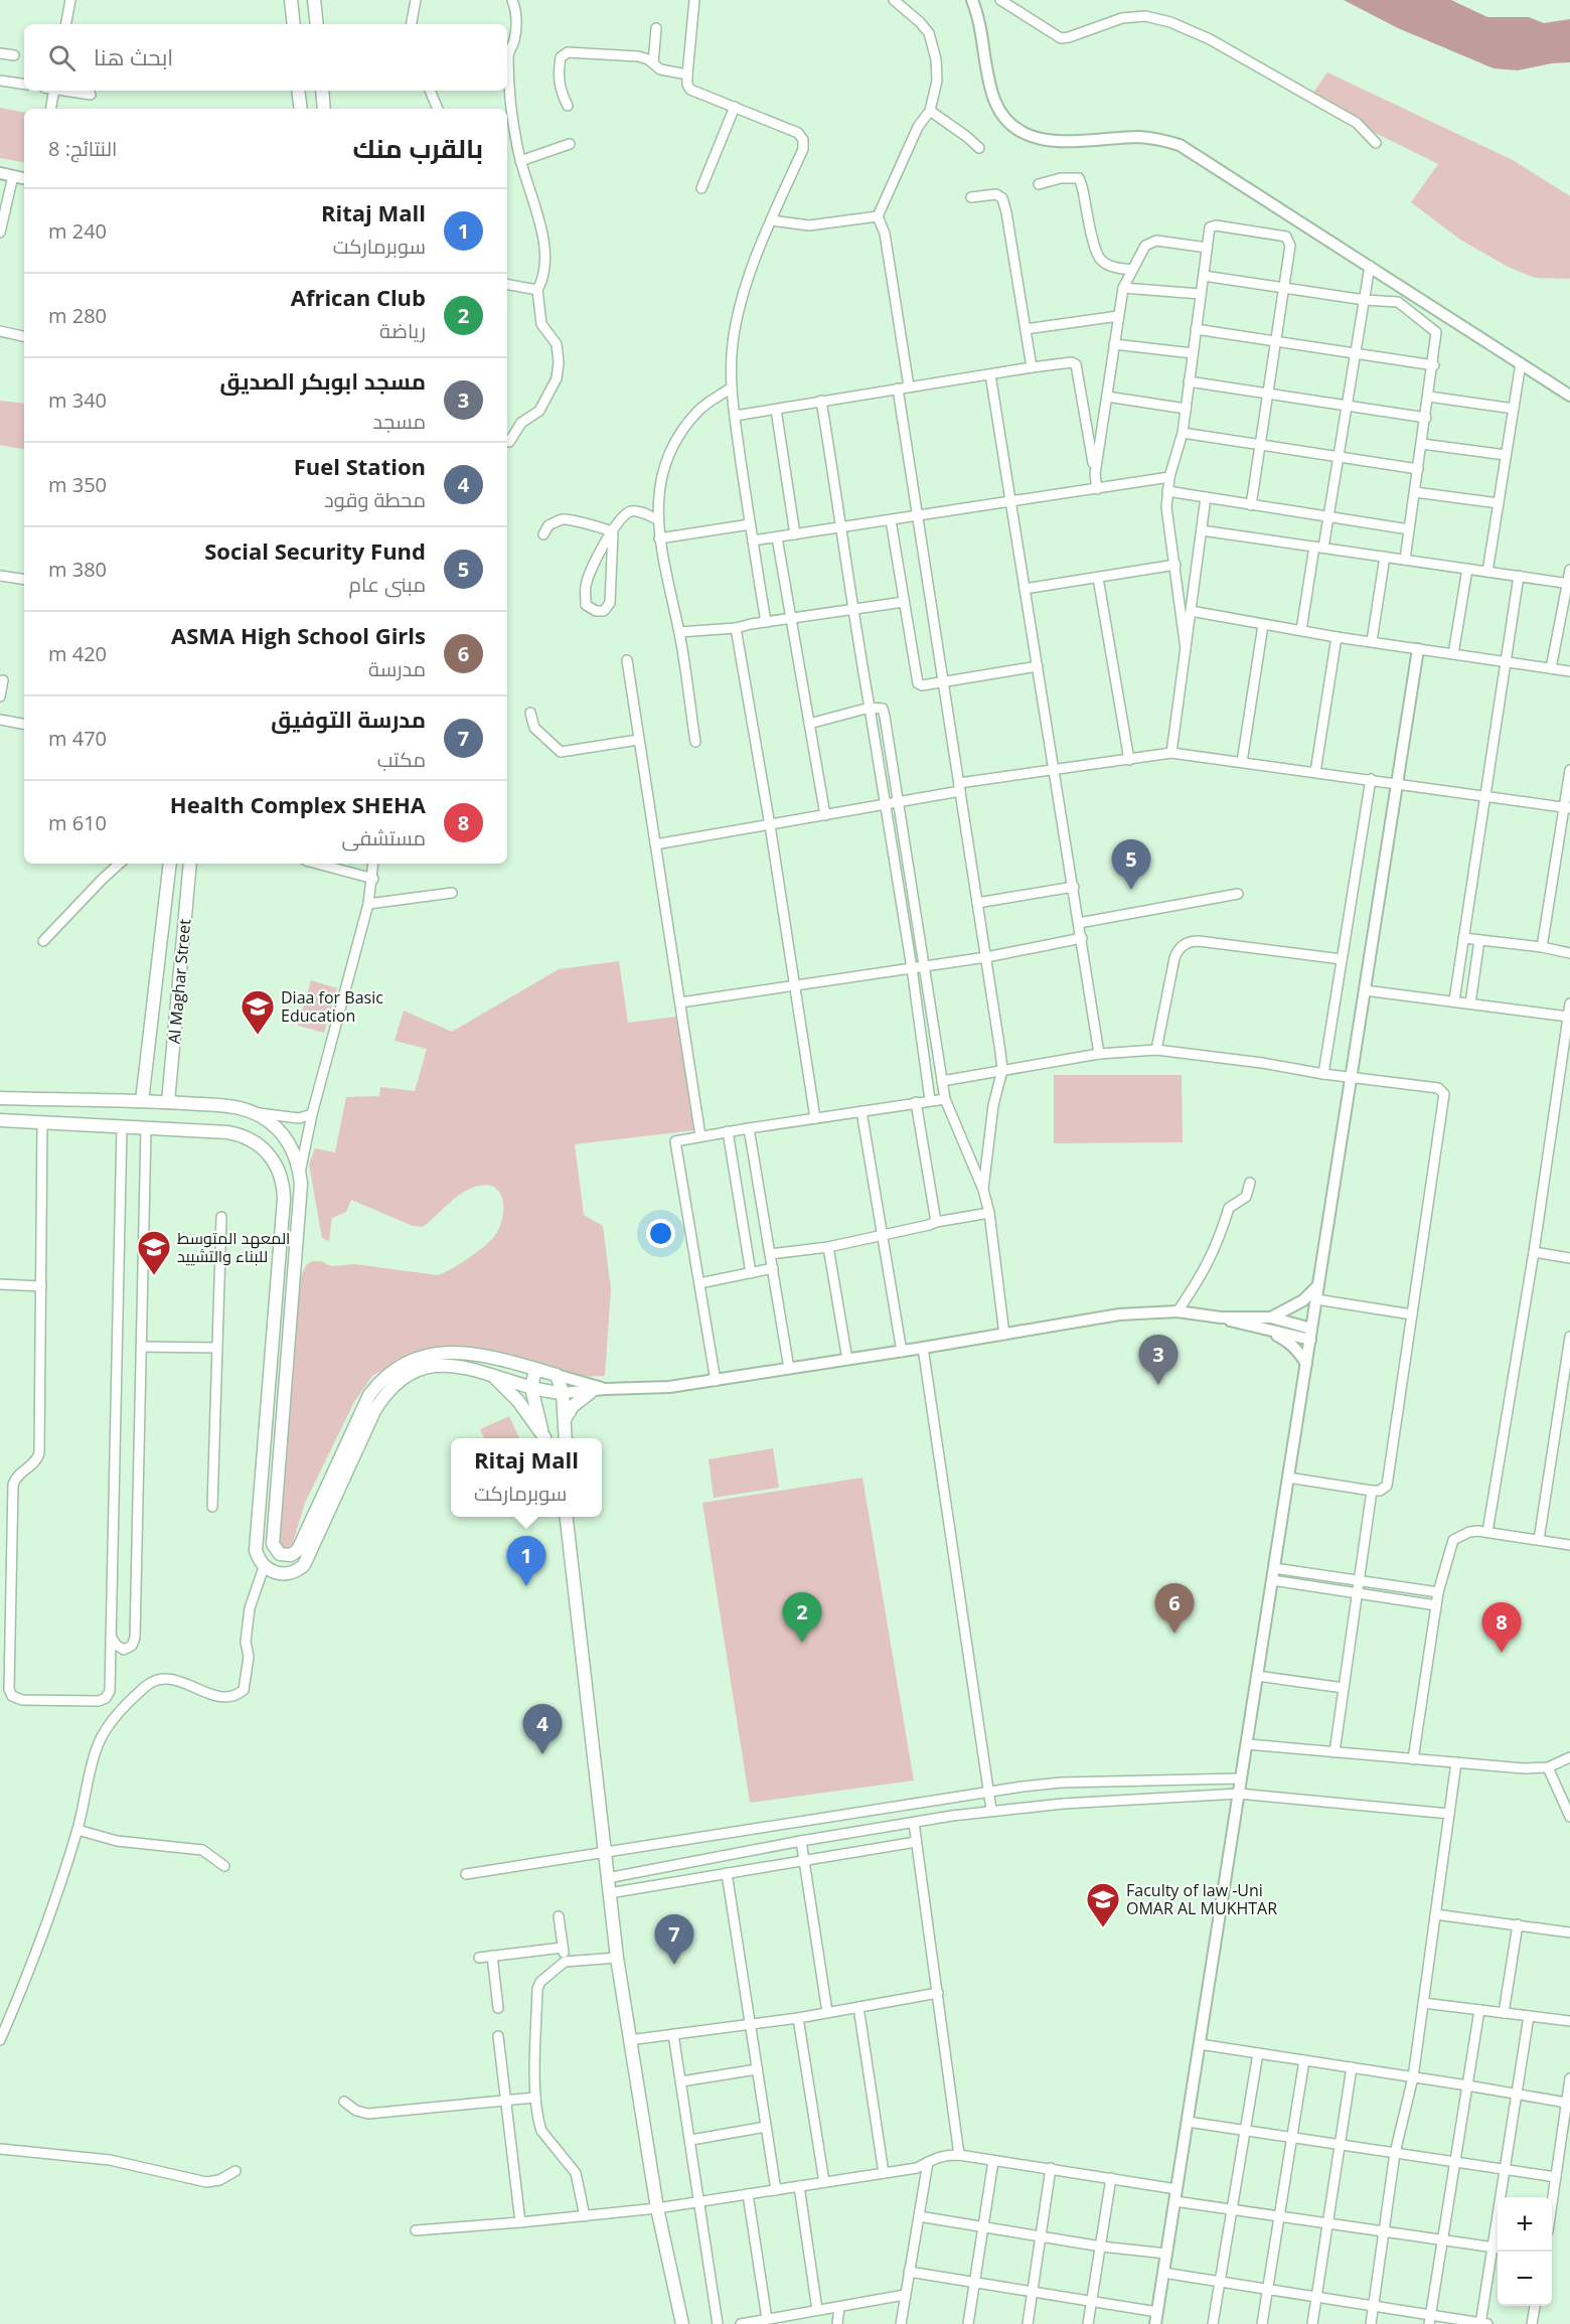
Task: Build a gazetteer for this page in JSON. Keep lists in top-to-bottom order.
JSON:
{
  "streets": {
    "main road": ["Al Maghar Street"]
  },
  "places": {
    "school or university": ["Diaa for Basic Education", "المعهد المتوسط للبناء والتشييد", "Faculty of law -Uni OMAR AL MUKHTAR"]
  },
  "page": {
    "search": "ابحث هنا",
    "heading": ["بالقرب منك", "النتائج: 8"],
    "list": [
      {
        "mark": "1",
        "name": "Ritaj Mall",
        "note": "سوبرماركت",
        "value": "240 m"
      },
      {
        "mark": "2",
        "name": "African Club",
        "note": "رياضة",
        "value": "280 m"
      },
      {
        "mark": "3",
        "name": "مسجد ابوبكر الصديق",
        "note": "مسجد",
        "value": "340 m"
      },
      {
        "mark": "4",
        "name": "Fuel Station",
        "note": "محطة وقود",
        "value": "350 m"
      },
      {
        "mark": "5",
        "name": "Social Security Fund",
        "note": "مبنى عام",
        "value": "380 m"
      },
      {
        "mark": "6",
        "name": "ASMA High School Girls",
        "note": "مدرسة",
        "value": "420 m"
      },
      {
        "mark": "7",
        "name": "مدرسة التوفيق",
        "note": "مكتب",
        "value": "470 m"
      },
      {
        "mark": "8",
        "name": "Health Complex SHEHA",
        "note": "مستشفى",
        "value": "610 m"
      }
    ],
    "pins": [
      "5",
      "3",
      "1",
      "6",
      "2",
      "8",
      "4",
      "7"
    ],
    "popup": ["Ritaj Mall", "سوبرماركت"],
    "map_buttons": ["+", "−"]
  }
}
